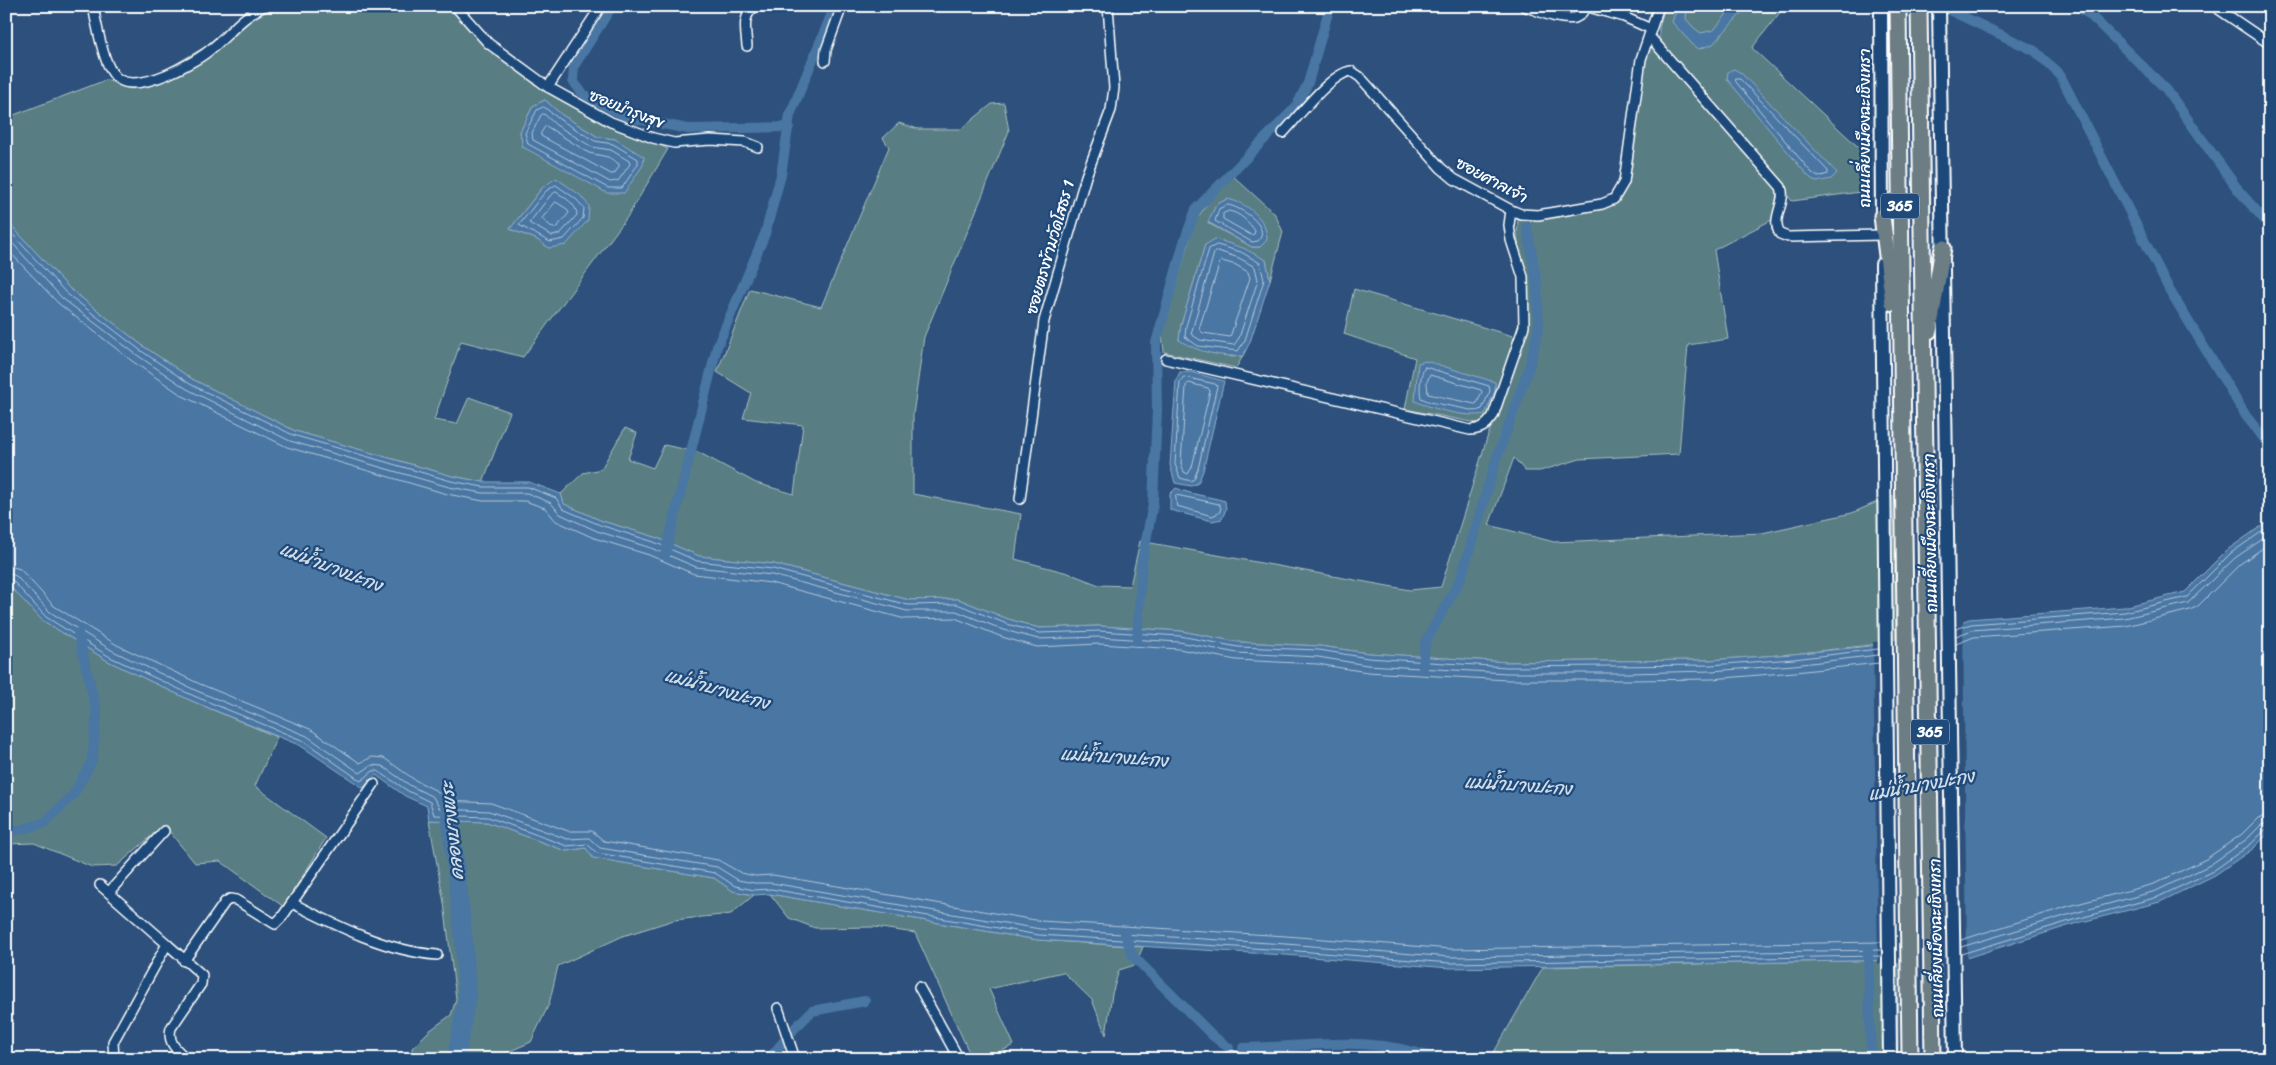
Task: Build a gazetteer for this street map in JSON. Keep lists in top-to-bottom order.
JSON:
{
  "streets": {
    "highway": ["ถนนเลี่ยงเมืองฉะเชิงเทรา", "365"],
    "street": ["ซอยบำรุงสุข", "ซอยศาลเจ้า", "ซอยตรงข้ามวัดโสธร 1"]
  },
  "water": ["แม่น้ำบางปะกง", "คลองบางพระ"]
}
